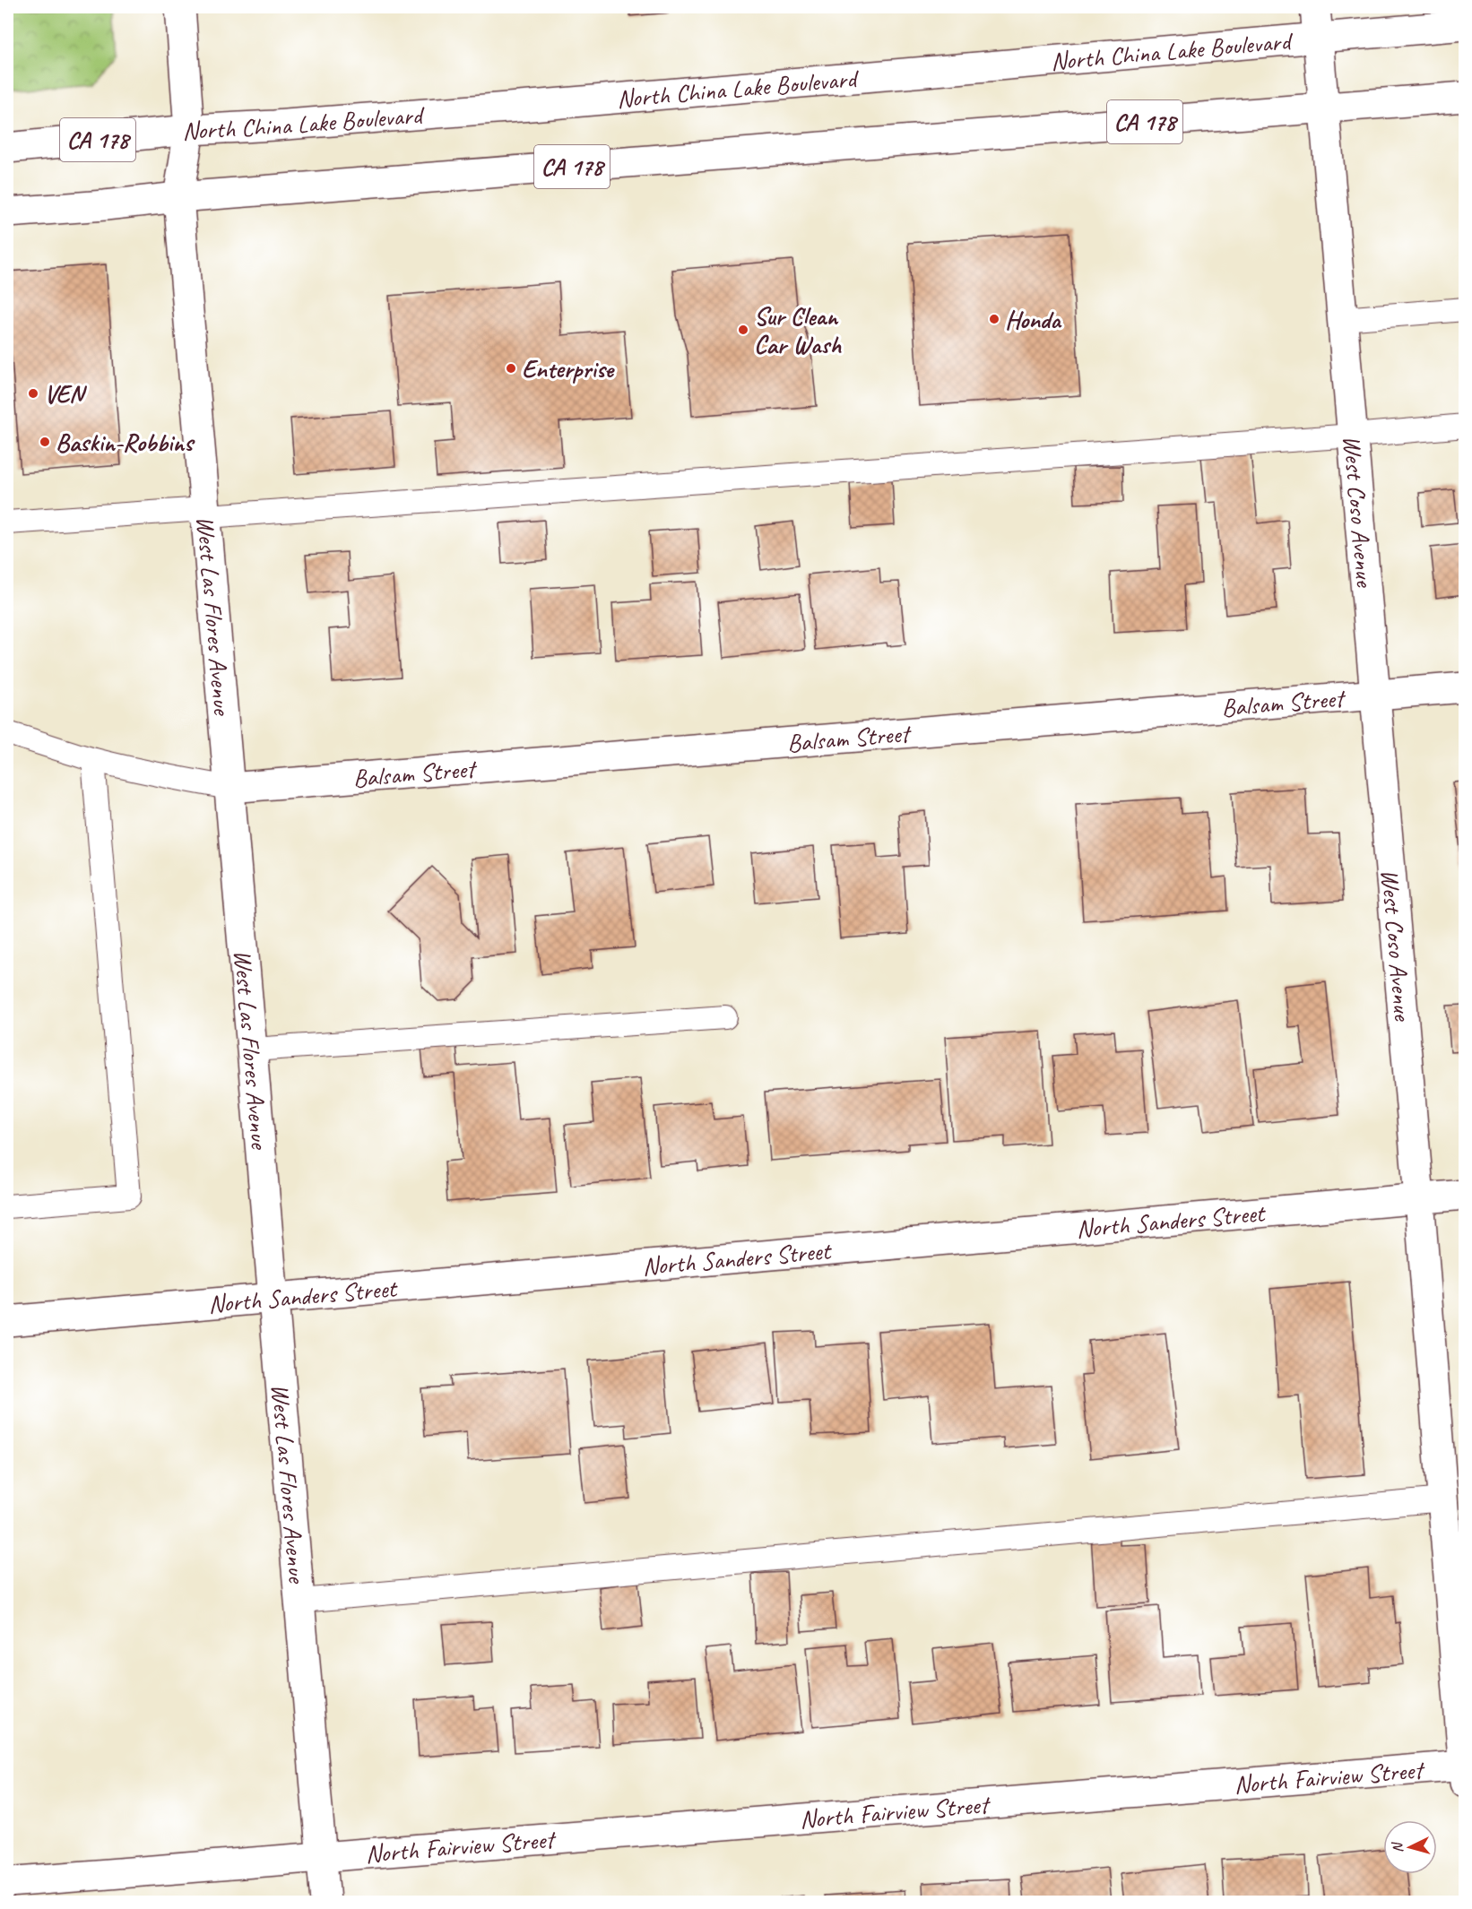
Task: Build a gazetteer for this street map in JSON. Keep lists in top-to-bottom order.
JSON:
{
  "streets": {
    "street": [
      "North China Lake Boulevard",
      "CA 178",
      "West Coso Avenue",
      "West Las Flores Avenue",
      "Balsam Street",
      "North Sanders Street",
      "North Fairview Street"
    ]
  },
  "crossings": [
    ["North China Lake Boulevard", "West Coso Avenue"],
    ["North China Lake Boulevard", "West Las Flores Avenue"],
    ["CA 178", "West Coso Avenue"],
    ["CA 178", "West Las Flores Avenue"],
    ["West Coso Avenue", "Balsam Street"],
    ["West Coso Avenue", "North Sanders Street"],
    ["West Coso Avenue", "North Fairview Street"],
    ["West Las Flores Avenue", "Balsam Street"],
    ["West Las Flores Avenue", "North Sanders Street"],
    ["West Las Flores Avenue", "North Fairview Street"]
  ],
  "places": [
    "Honda",
    "Sur Clean Car Wash",
    "Enterprise",
    "VEN",
    "Baskin-Robbins"
  ],
  "north": "left"
}
